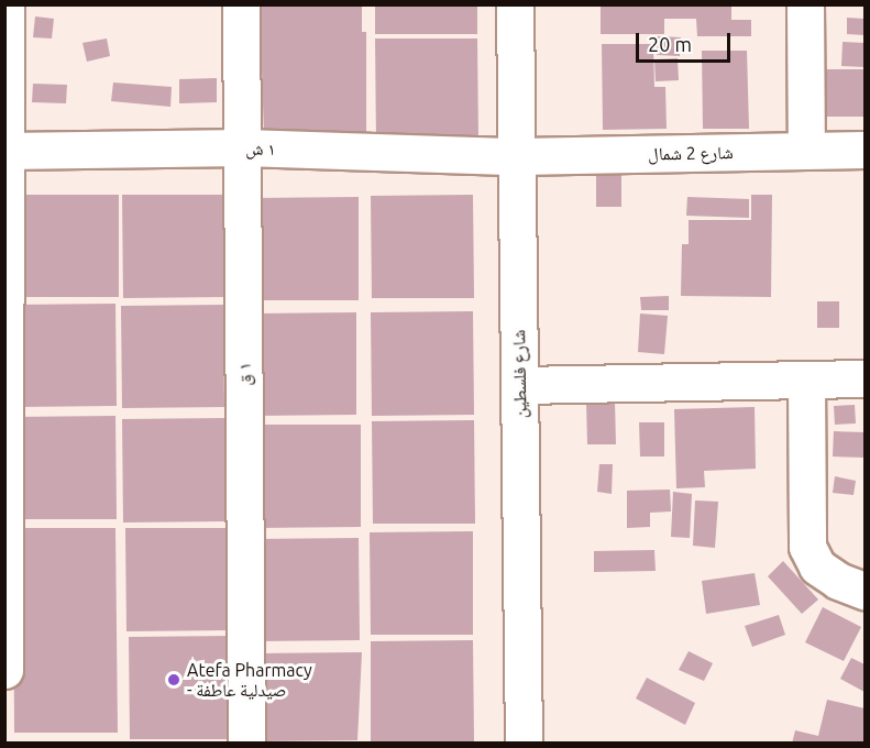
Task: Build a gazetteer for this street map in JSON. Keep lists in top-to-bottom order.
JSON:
{
  "streets": {
    "street": [
      "١ ش",
      "شارع 2 شمال",
      "١ ق",
      "شارع فلسطين"
    ]
  },
  "crossings": [
    ["١ ش", "شارع 2 شمال"],
    ["١ ش", "١ ق"],
    ["١ ش", "شارع فلسطين"],
    ["شارع 2 شمال", "شارع فلسطين"]
  ],
  "places": ["Atefa Pharmacy - صيدلية عاطفة"],
  "scale_bar": "20 m"
}
